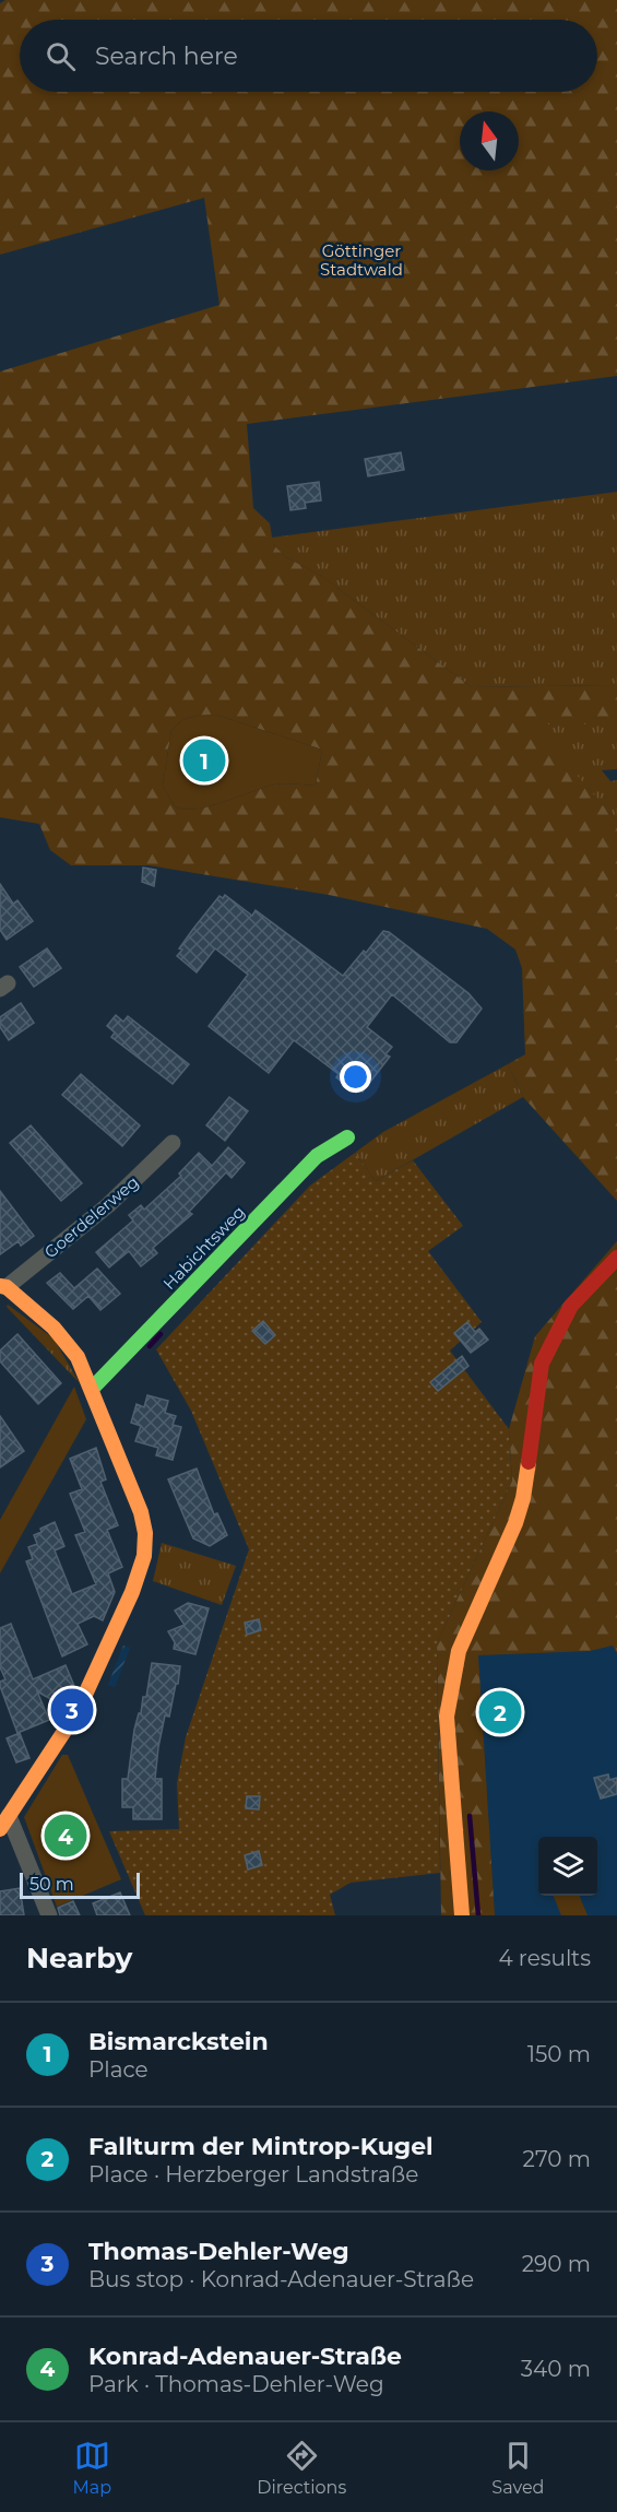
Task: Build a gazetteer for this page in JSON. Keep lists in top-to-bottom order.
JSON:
{
  "streets": {
    "street": ["Goerdelerweg", "Habichtsweg"]
  },
  "crossings": [
    ["Goerdelerweg", "Habichtsweg"]
  ],
  "parks": ["Göttinger Stadtwald"],
  "scale_bar": "50 m",
  "north": "top",
  "page": {
    "search": "Search here",
    "pins": [
      "1",
      "3",
      "2",
      "4"
    ],
    "scale": "50 m",
    "heading": ["Nearby", "4 results"],
    "list": [
      {
        "mark": "1",
        "name": "Bismarckstein",
        "note": "Place",
        "value": "150 m"
      },
      {
        "mark": "2",
        "name": "Fallturm der Mintrop-Kugel",
        "note": "Place · Herzberger Landstraße",
        "value": "270 m"
      },
      {
        "mark": "3",
        "name": "Thomas-Dehler-Weg",
        "note": "Bus stop · Konrad-Adenauer-Straße",
        "value": "290 m"
      },
      {
        "mark": "4",
        "name": "Konrad-Adenauer-Straße",
        "note": "Park · Thomas-Dehler-Weg",
        "value": "340 m"
      }
    ],
    "nav": ["Map", "Directions", "Saved"]
  }
}
